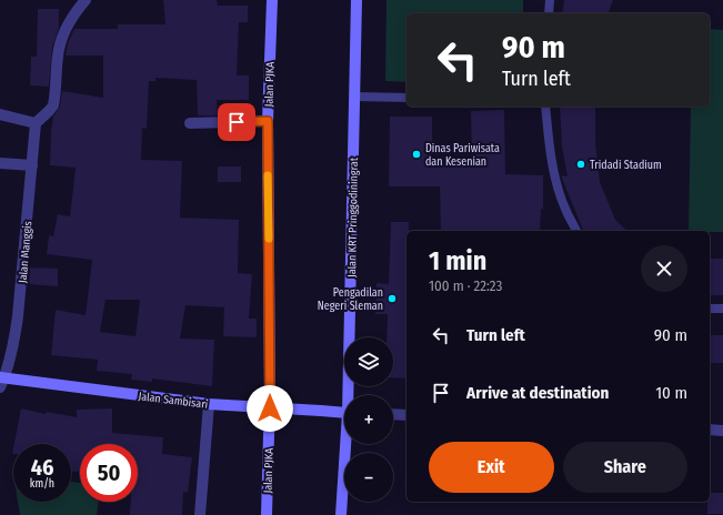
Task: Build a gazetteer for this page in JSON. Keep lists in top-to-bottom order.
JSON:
{
  "streets": {
    "main road": ["Jalan PJKA", "Jalan KRT Pringgodiningrat", "Jalan Sambisari"],
    "street": ["Jalan Manggis"]
  },
  "crossings": [
    ["Jalan Manggis", "Jalan Sambisari"]
  ],
  "places": ["Dinas Pariwisata dan Kesenian", "Tridadi Stadium", "Pengadilan Negeri Sleman"],
  "page": {
    "turn": ["90 m", "Turn left"],
    "heading": ["1 min", "100 m · 22:23"],
    "list": [
      {
        "name": "Turn left",
        "value": "90 m"
      },
      {
        "name": "Arrive at destination",
        "value": "10 m"
      }
    ],
    "map_buttons": ["+", "−"],
    "buttons": ["Exit", "Share"],
    "speed": "46 km/h",
    "limit": "50"
  }
}
